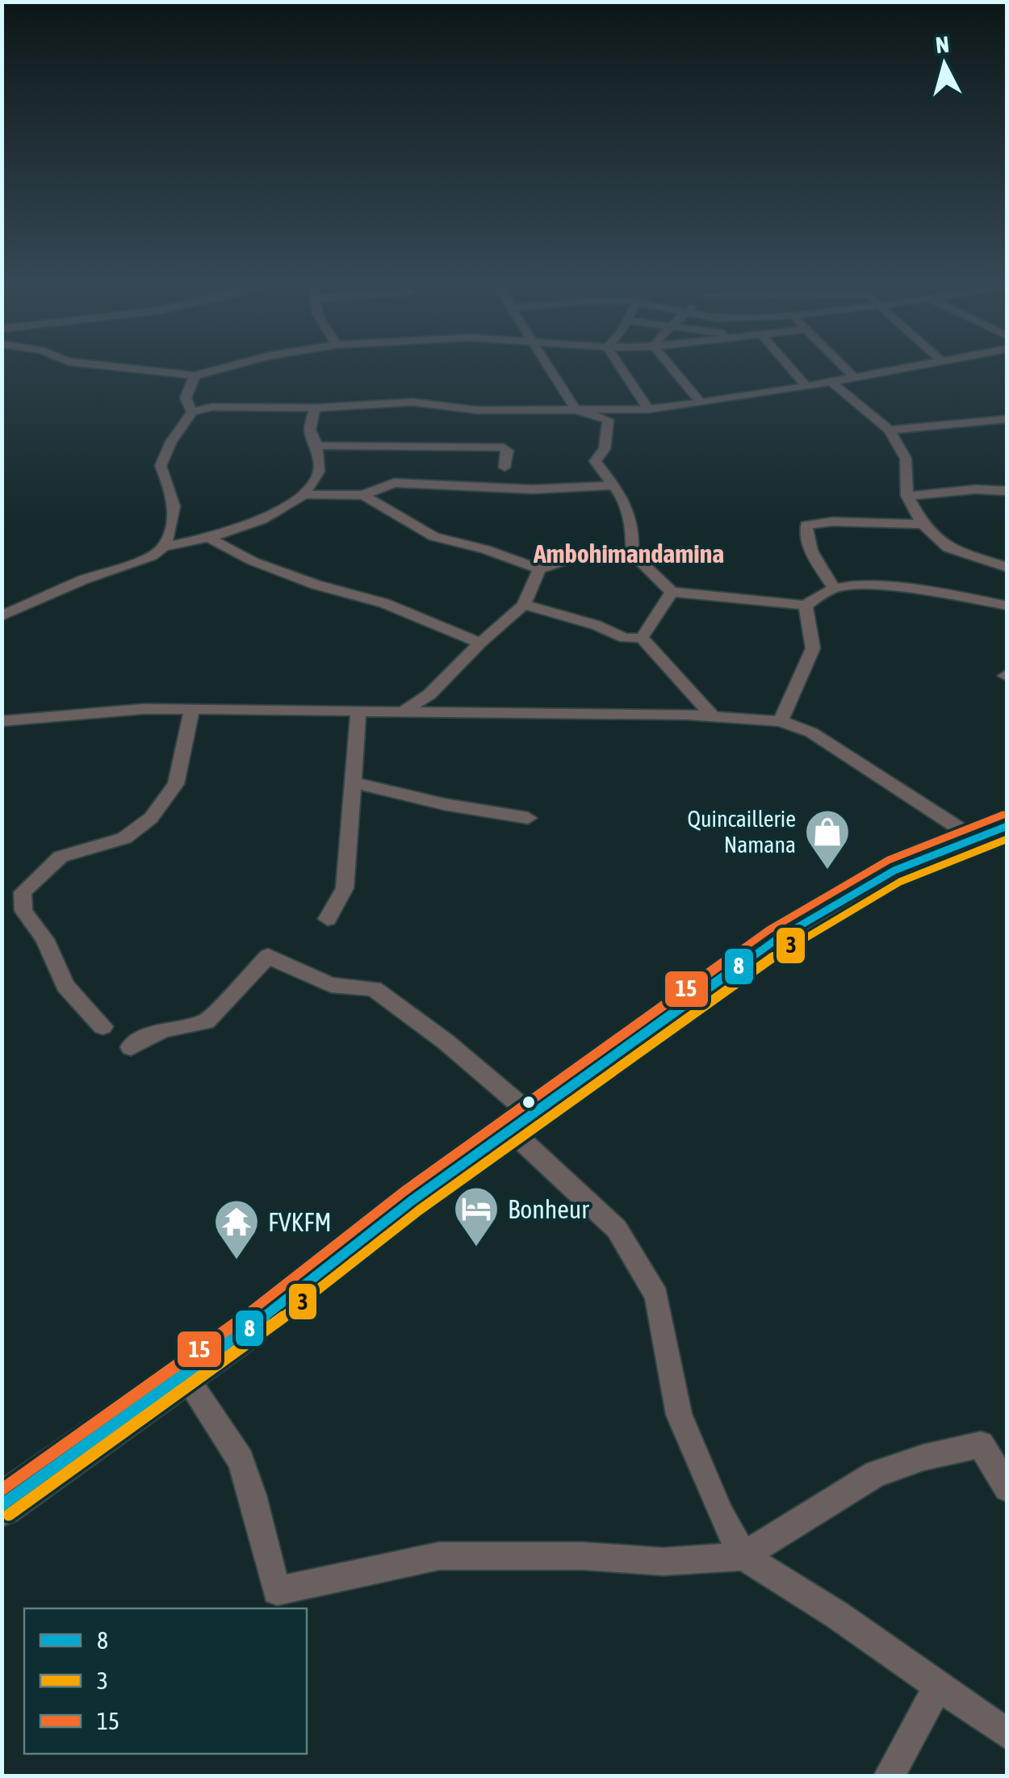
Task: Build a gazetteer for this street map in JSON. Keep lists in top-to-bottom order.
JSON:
{
  "districts": ["Ambohimandamina"],
  "places": {
    "shop": ["Quincaillerie Namana"],
    "hotel": ["Bonheur"],
    "temple": ["FVKFM"]
  },
  "lines": ["transit line 15", "transit line 8", "transit line 3"],
  "legend": ["8", "3", "15"],
  "north": "top"
}
